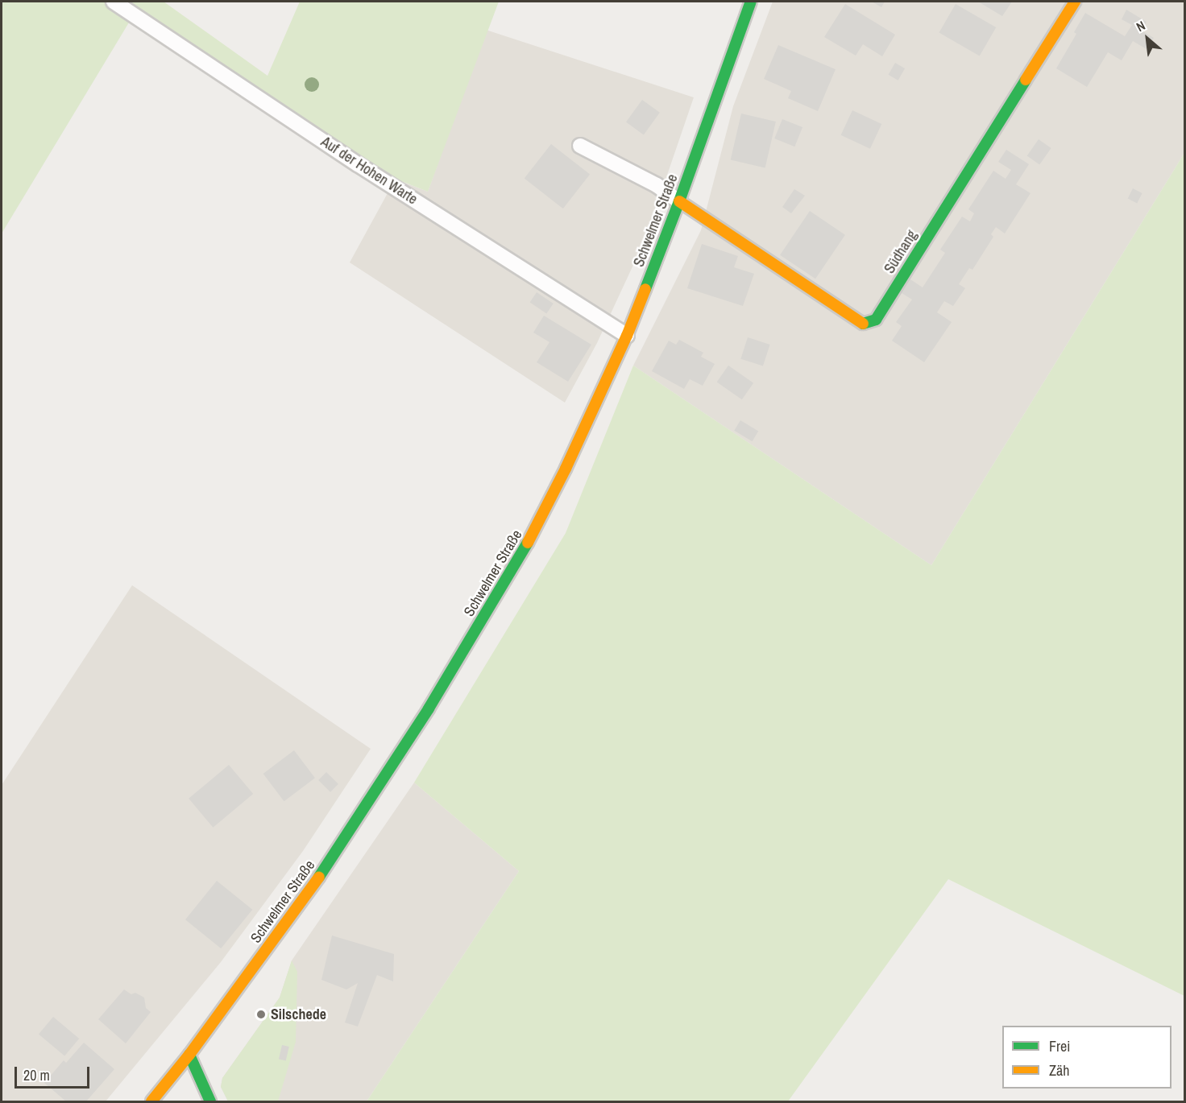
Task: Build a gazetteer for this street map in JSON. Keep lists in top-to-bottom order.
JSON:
{
  "streets": {
    "main road": ["Schwelmer Straße", "Südhang"],
    "lane": ["Auf der Hohen Warte"]
  },
  "crossings": [
    ["Auf der Hohen Warte", "Schwelmer Straße"],
    ["Schwelmer Straße", "Südhang"]
  ],
  "places": ["Silschede"],
  "legend": ["Frei", "Zäh"],
  "scale_bar": "20 m",
  "north": "top left"
}
